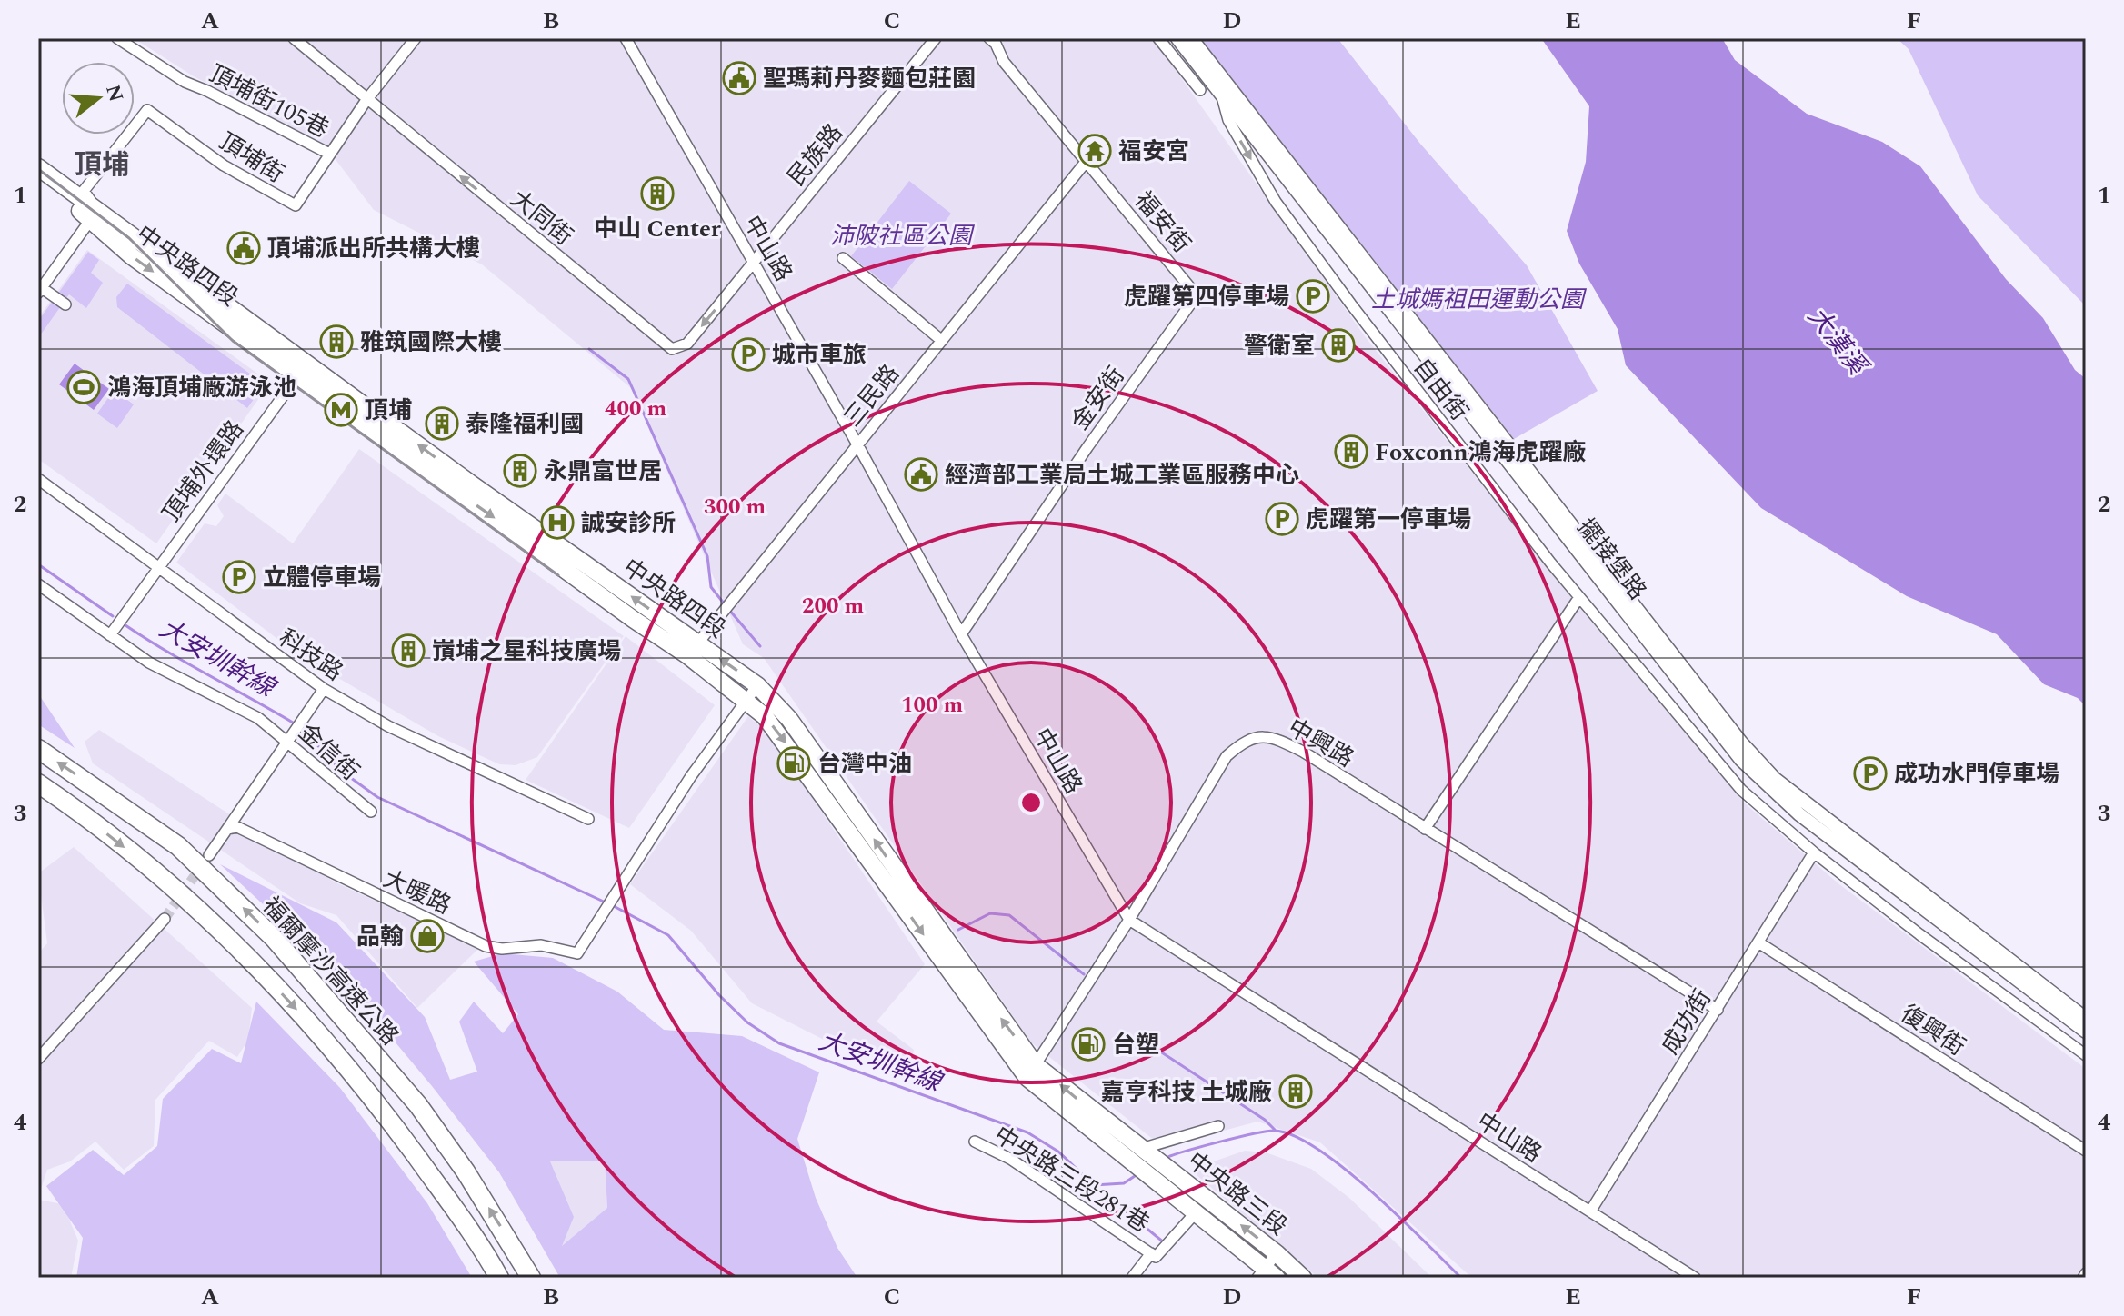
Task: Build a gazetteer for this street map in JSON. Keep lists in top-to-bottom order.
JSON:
{
  "streets": {
    "highway": ["福爾摩沙高速公路"],
    "main road": ["中央路四段", "中央路三段"],
    "street": [
      "頂埔街105巷",
      "民族路",
      "頂埔街",
      "大同街",
      "福安街",
      "中山路",
      "自由街",
      "三民路",
      "金安街",
      "頂埔外環路",
      "擺接堡路",
      "科技路",
      "中興路",
      "金信街",
      "大暖路",
      "成功街",
      "復興街",
      "中央路三段281巷"
    ]
  },
  "crossings": [
    ["頂埔街105巷", "頂埔街"],
    ["民族路", "大同街"],
    ["民族路", "中山路"],
    ["頂埔街", "大同街"],
    ["頂埔街", "中央路四段"],
    ["大同街", "中山路"],
    ["福安街", "三民路"],
    ["福安街", "金安街"],
    ["中山路", "三民路"],
    ["中山路", "金安街"],
    ["中山路", "中興路"],
    ["中山路", "成功街"],
    ["中央路四段", "三民路"],
    ["中央路四段", "頂埔外環路"],
    ["中央路四段", "中興路"],
    ["中央路四段", "大暖路"],
    ["中央路四段", "中央路三段"],
    ["自由街", "擺接堡路"],
    ["自由街", "成功街"],
    ["頂埔外環路", "科技路"],
    ["頂埔外環路", "金信街"],
    ["中興路", "成功街"],
    ["成功街", "復興街"],
    ["中央路三段281巷", "中央路三段"]
  ],
  "one_way": ["大同街", "自由街"],
  "districts": ["頂埔"],
  "water": ["大漢溪", "大安圳幹線"],
  "parks": ["沛陂社區公園", "土城媽祖田運動公園"],
  "places": {
    "public building": ["聖瑪莉丹麥麵包莊園", "頂埔派出所共構大樓", "經濟部工業局土城工業區服務中心"],
    "temple": ["福安宮"],
    "building": [
      "中山 Center",
      "雅筑國際大樓",
      "警衛室",
      "泰隆福利國",
      "Foxconn鴻海虎躍廠",
      "永鼎富世居",
      "嵿埔之星科技廣場",
      "嘉亨科技 土城廠"
    ],
    "parking": [
      "虎躍第四停車場",
      "城市車旅",
      "虎躍第一停車場",
      "立體停車場",
      "成功水門停車場"
    ],
    "sports": ["鴻海頂埔廠游泳池"],
    "metro station": ["頂埔"],
    "hospital": ["誠安診所"],
    "fuel station": ["台灣中油", "台塑"],
    "shop": ["品翰"]
  },
  "north": "right",
  "grid": {
    "columns": [
      "A",
      "B",
      "C",
      "D",
      "E",
      "F"
    ],
    "rows": [
      "1",
      "2",
      "3",
      "4"
    ]
  },
  "rings": [
    "400 m",
    "300 m",
    "200 m",
    "100 m"
  ]
}
